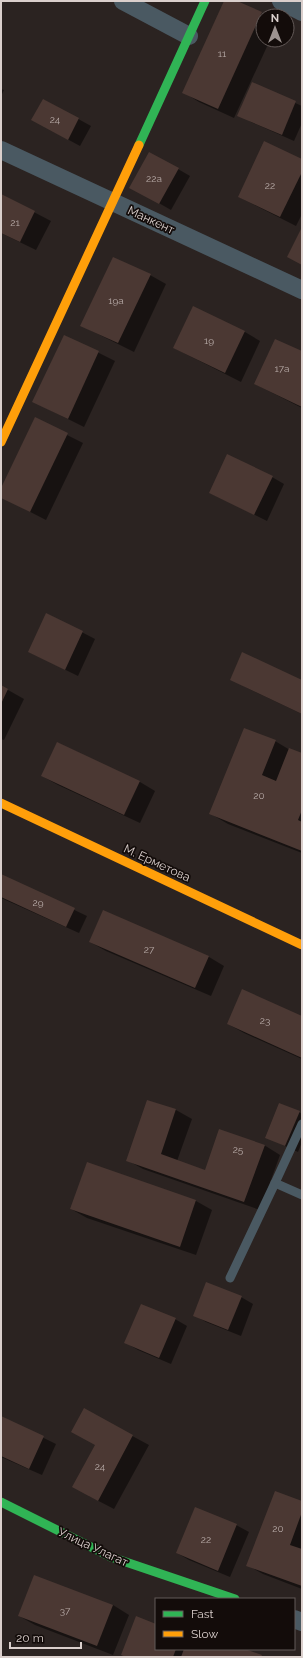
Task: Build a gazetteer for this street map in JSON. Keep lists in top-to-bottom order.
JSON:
{
  "streets": {
    "street": ["Манкент", "М. Ерметова", "Улица Улагат"]
  },
  "house_numbers": [
    "11",
    "24",
    "22а",
    "22",
    "21",
    "19а",
    "19",
    "17а",
    "20",
    "29",
    "27",
    "23",
    "25",
    "24",
    "20",
    "22",
    "37"
  ],
  "legend": ["Fast", "Slow"],
  "scale_bar": "20 m",
  "north": "top"
}
